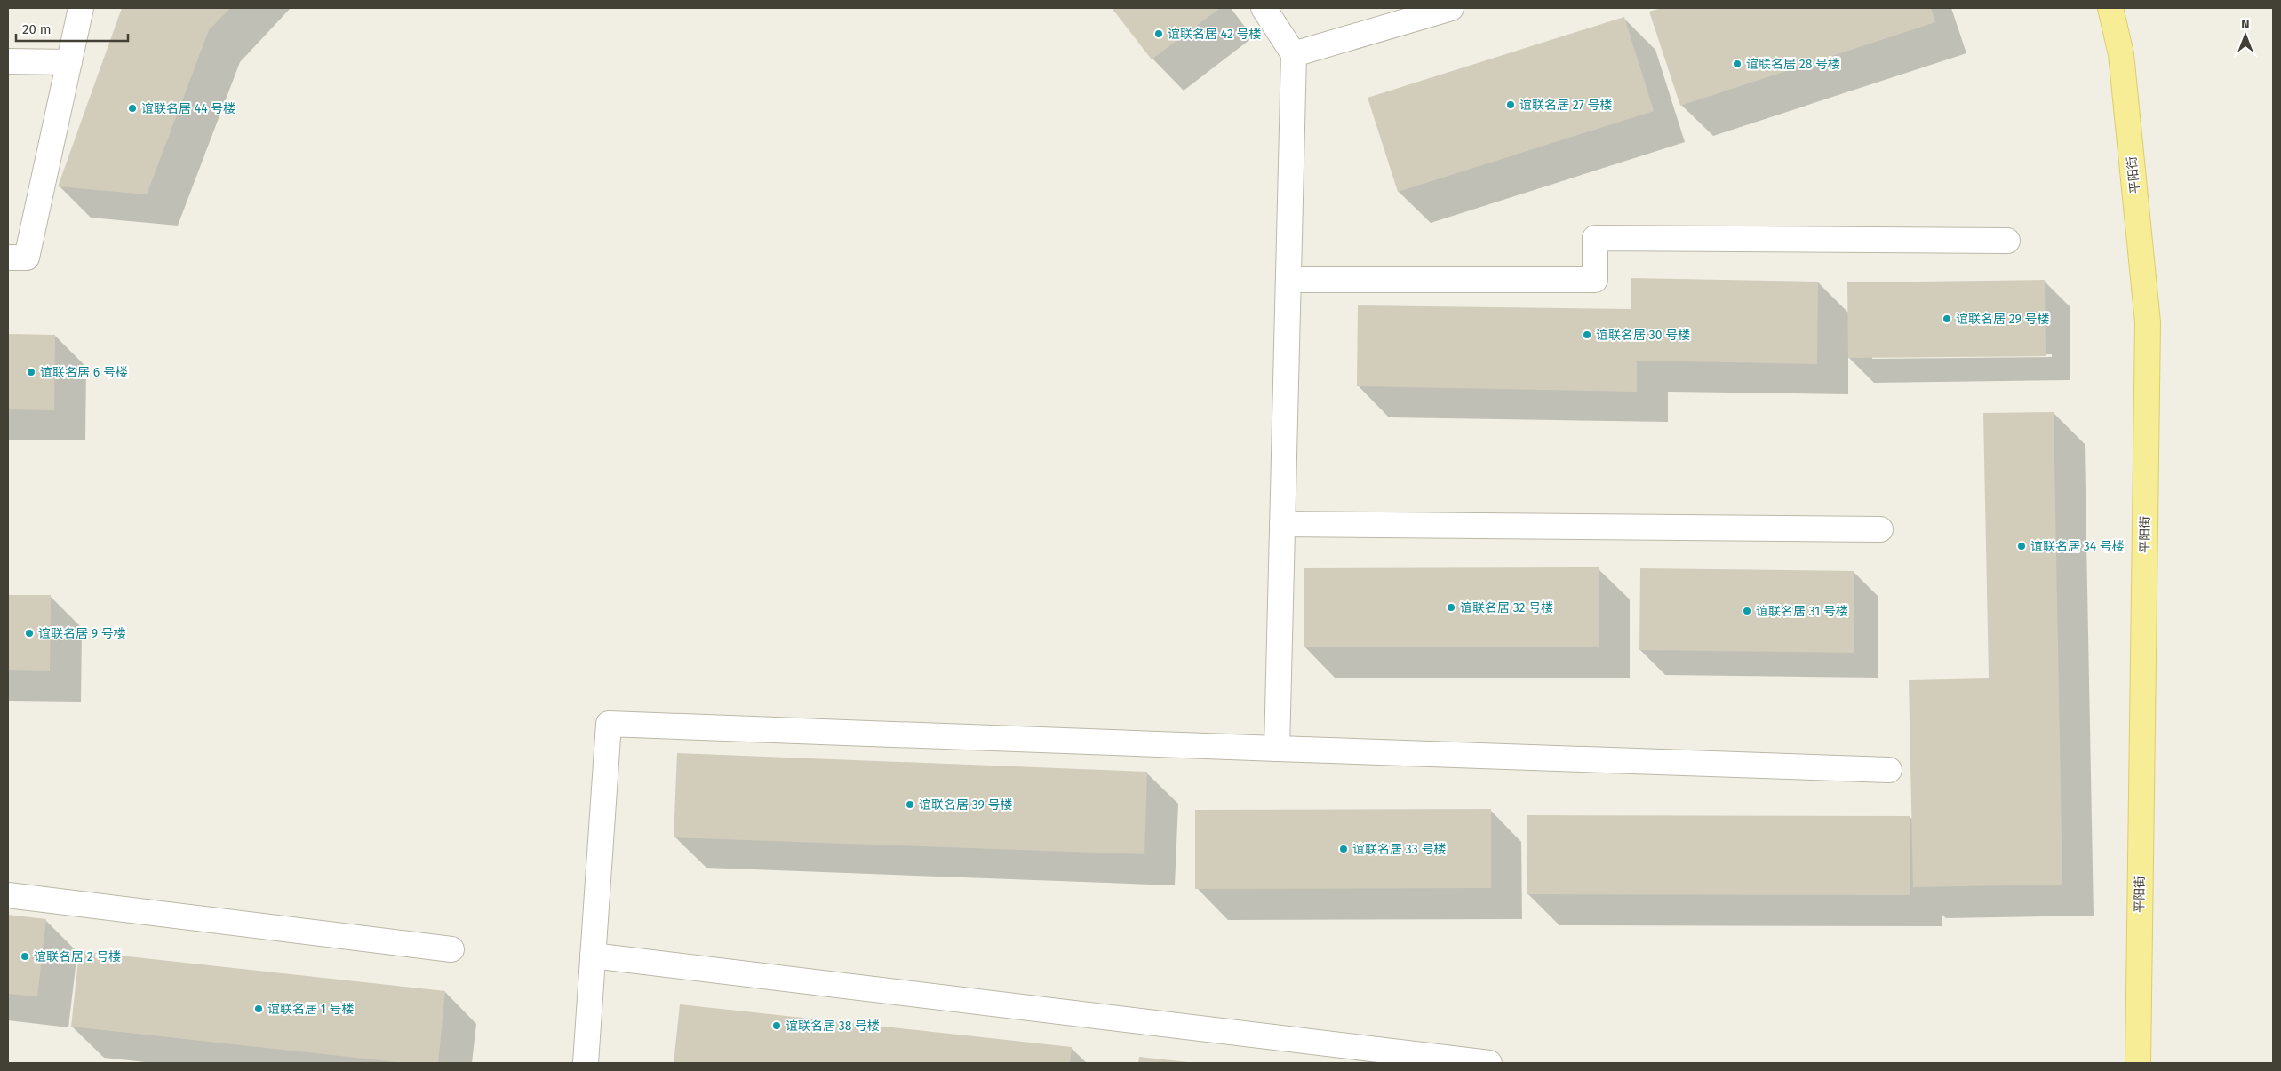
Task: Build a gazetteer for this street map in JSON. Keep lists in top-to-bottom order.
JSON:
{
  "streets": {
    "main road": ["平阳街"]
  },
  "places": [
    "谊联名居 42 号楼",
    "谊联名居 28 号楼",
    "谊联名居 27 号楼",
    "谊联名居 44 号楼",
    "谊联名居 29 号楼",
    "谊联名居 30 号楼",
    "谊联名居 6 号楼",
    "谊联名居 34 号楼",
    "谊联名居 32 号楼",
    "谊联名居 31 号楼",
    "谊联名居 9 号楼",
    "谊联名居 39 号楼",
    "谊联名居 33 号楼",
    "谊联名居 2 号楼",
    "谊联名居 1 号楼",
    "谊联名居 38 号楼"
  ],
  "scale_bar": "20 m",
  "north": "top"
}
